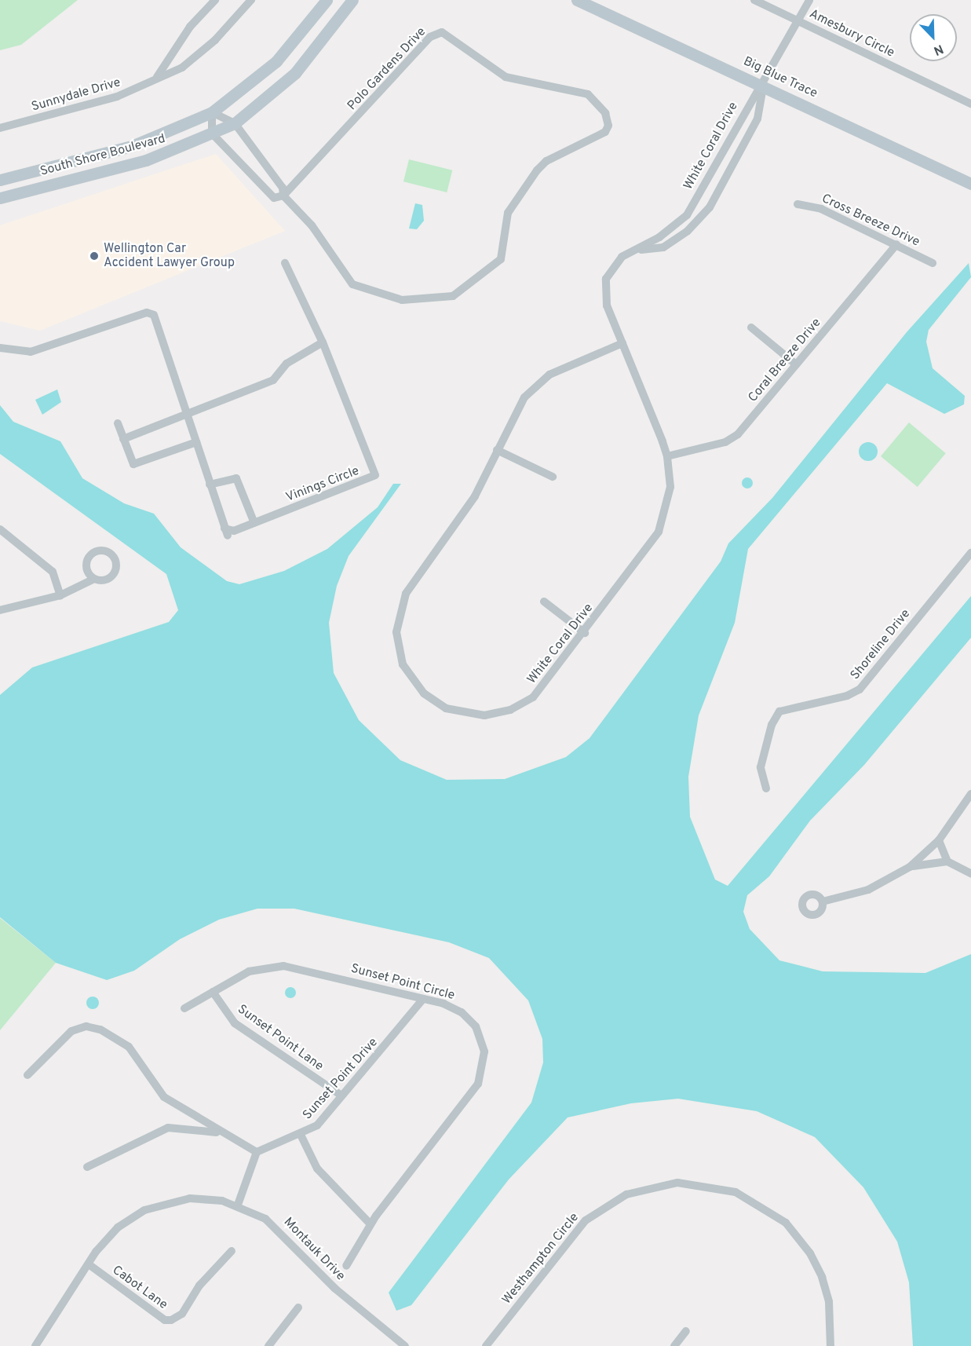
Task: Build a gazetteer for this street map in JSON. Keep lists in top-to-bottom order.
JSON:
{
  "streets": {
    "street": [
      "Amesbury Circle",
      "Polo Gardens Drive",
      "Big Blue Trace",
      "Sunnydale Drive",
      "White Coral Drive",
      "South Shore Boulevard",
      "Cross Breeze Drive",
      "Coral Breeze Drive",
      "Vinings Circle",
      "Shoreline Drive",
      "Sunset Point Circle",
      "Sunset Point Lane",
      "Sunset Point Drive",
      "Montauk Drive",
      "Westhampton Circle",
      "Cabot Lane"
    ]
  },
  "crossings": [
    ["Amesbury Circle", "Big Blue Trace"],
    ["Amesbury Circle", "White Coral Drive"],
    ["Polo Gardens Drive", "South Shore Boulevard"],
    ["Big Blue Trace", "White Coral Drive"],
    ["White Coral Drive", "Coral Breeze Drive"],
    ["Cross Breeze Drive", "Coral Breeze Drive"],
    ["Sunset Point Circle", "Sunset Point Lane"],
    ["Sunset Point Circle", "Sunset Point Drive"],
    ["Sunset Point Lane", "Sunset Point Drive"],
    ["Montauk Drive", "Cabot Lane"]
  ],
  "places": ["Wellington Car Accident Lawyer Group"],
  "north": "bottom right"
}
